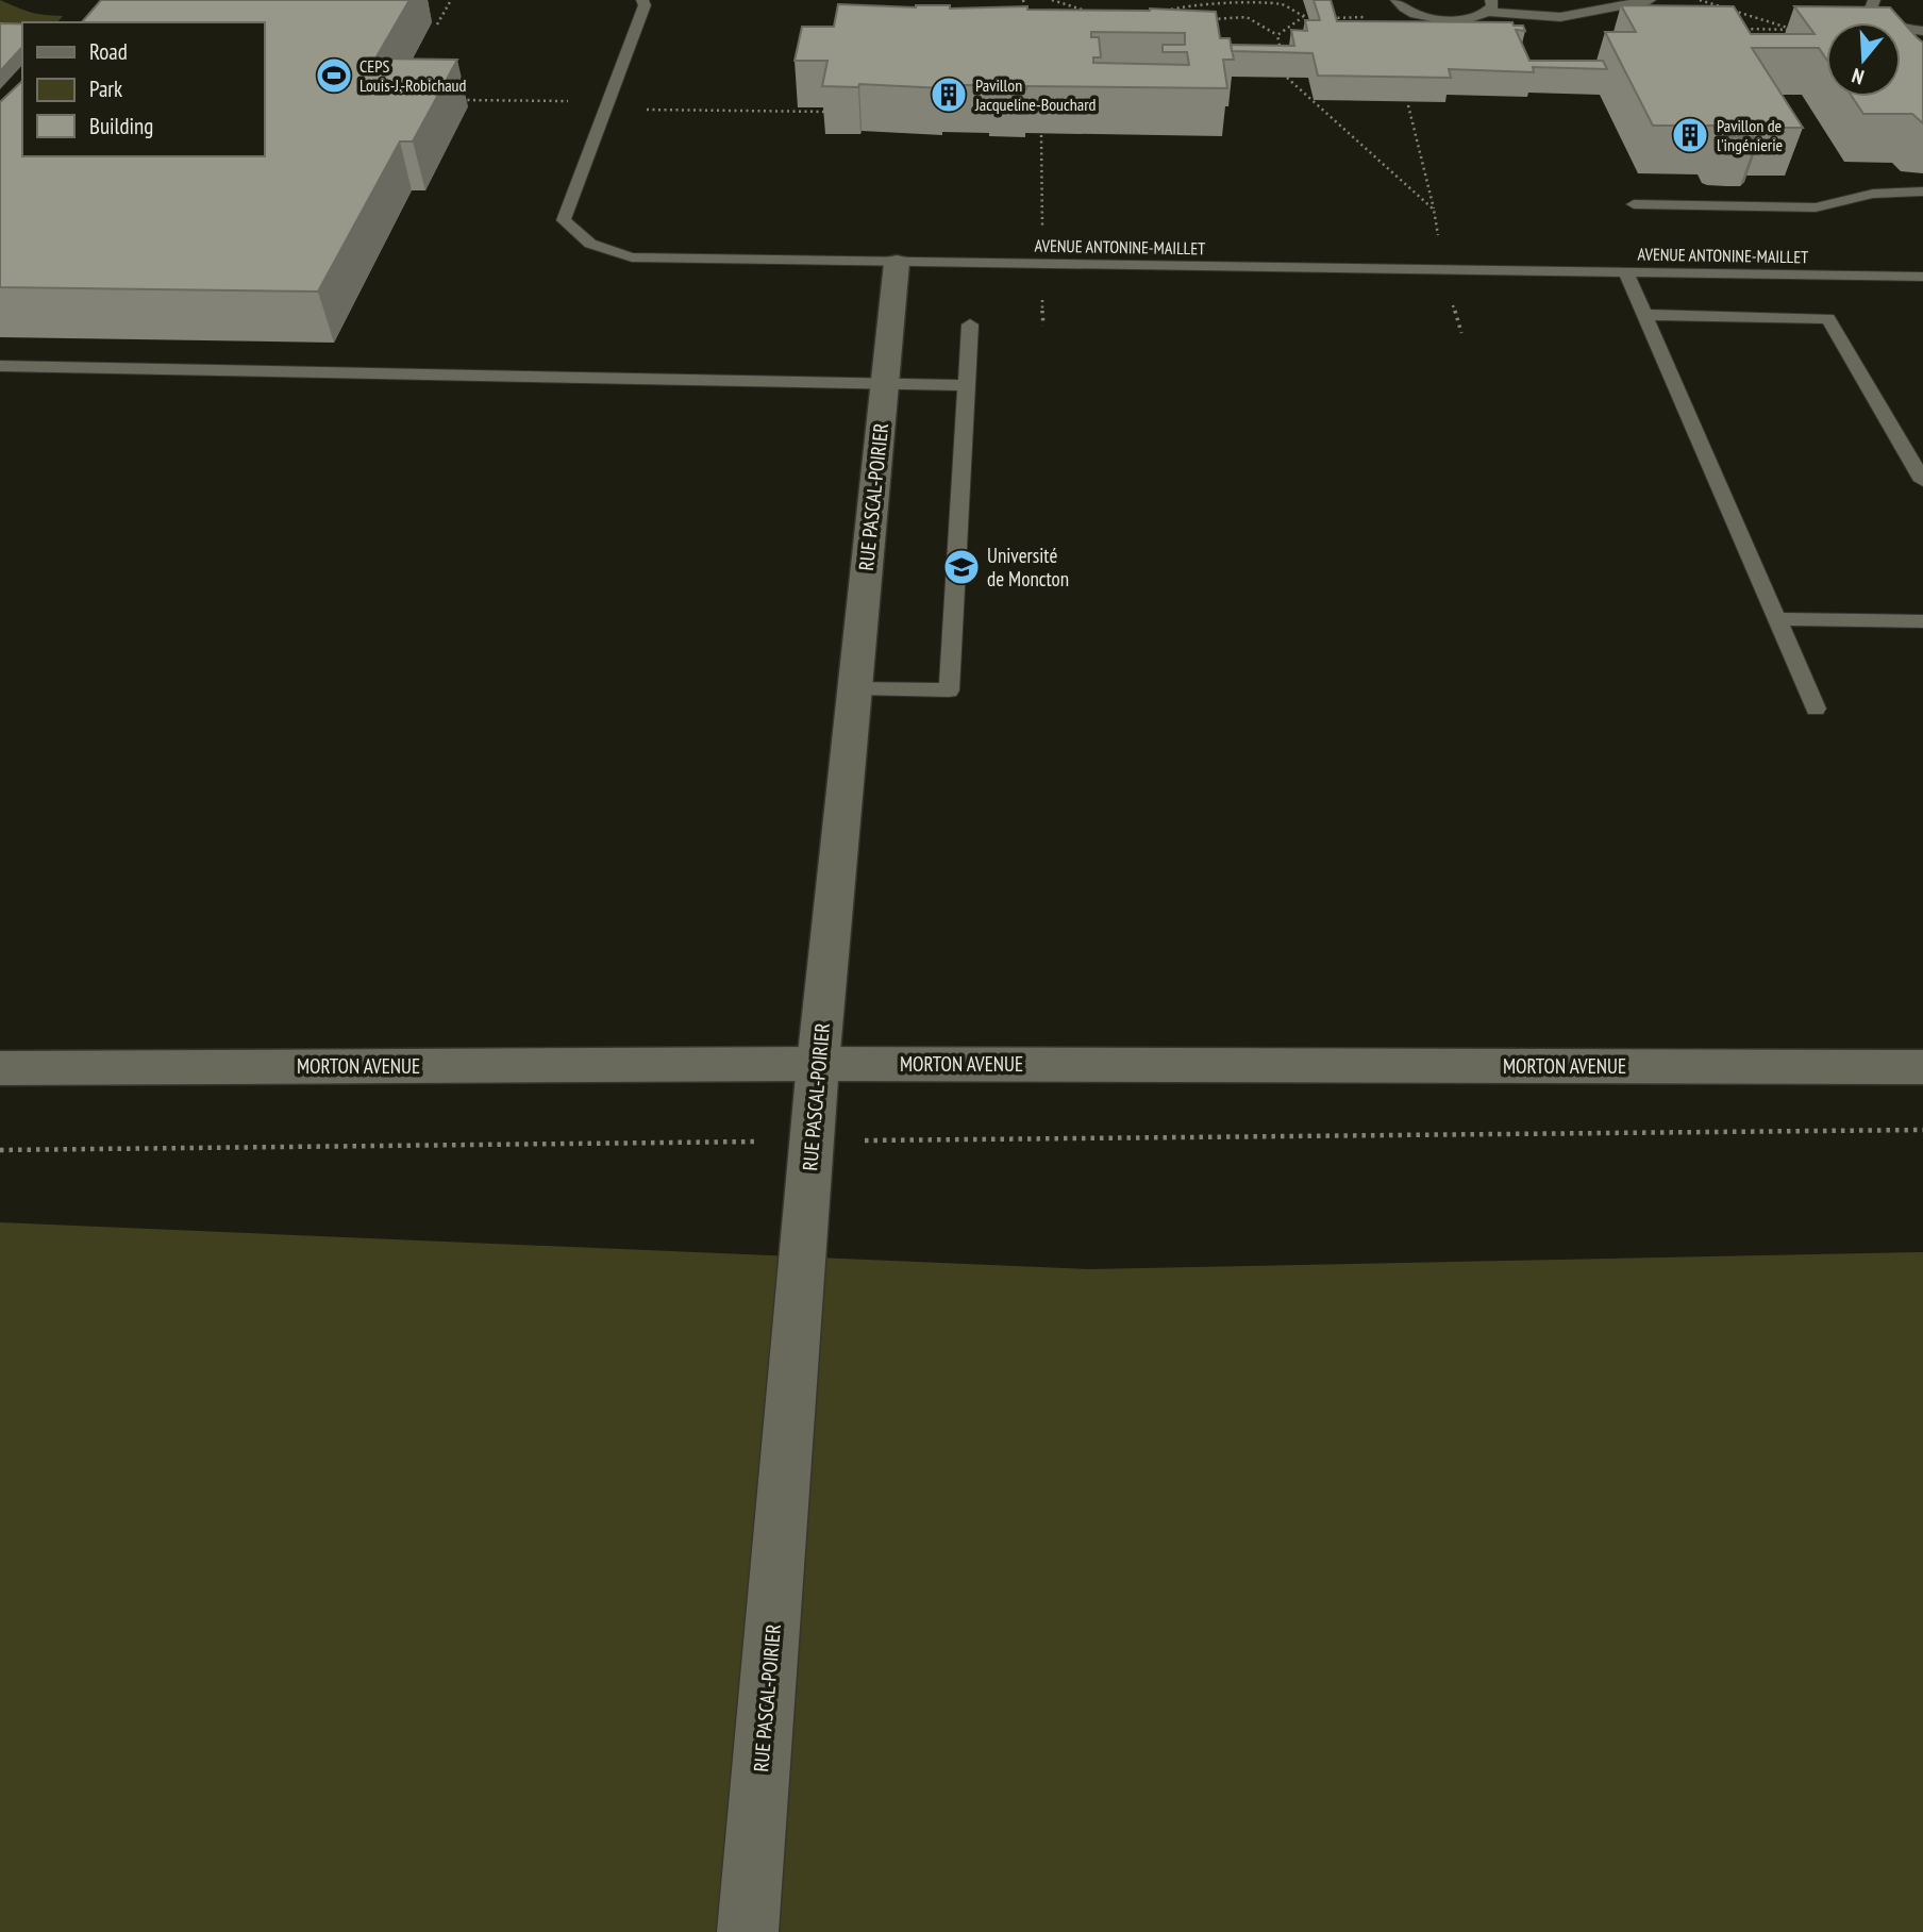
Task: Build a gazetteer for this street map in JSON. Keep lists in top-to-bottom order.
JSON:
{
  "streets": {
    "street": ["RUE PASCAL-POIRIER", "MORTON AVENUE"],
    "lane": ["AVENUE ANTONINE-MAILLET"]
  },
  "crossings": [
    ["AVENUE ANTONINE-MAILLET", "RUE PASCAL-POIRIER"],
    ["RUE PASCAL-POIRIER", "MORTON AVENUE"]
  ],
  "places": {
    "sports": ["CEPS Louis-J.-Robichaud"],
    "building": ["Pavillon Jacqueline-Bouchard", "Pavillon de l'ingénierie"],
    "school or university": ["Université de Moncton"]
  },
  "legend": ["Road", "Park", "Building"],
  "north": "bottom"
}
